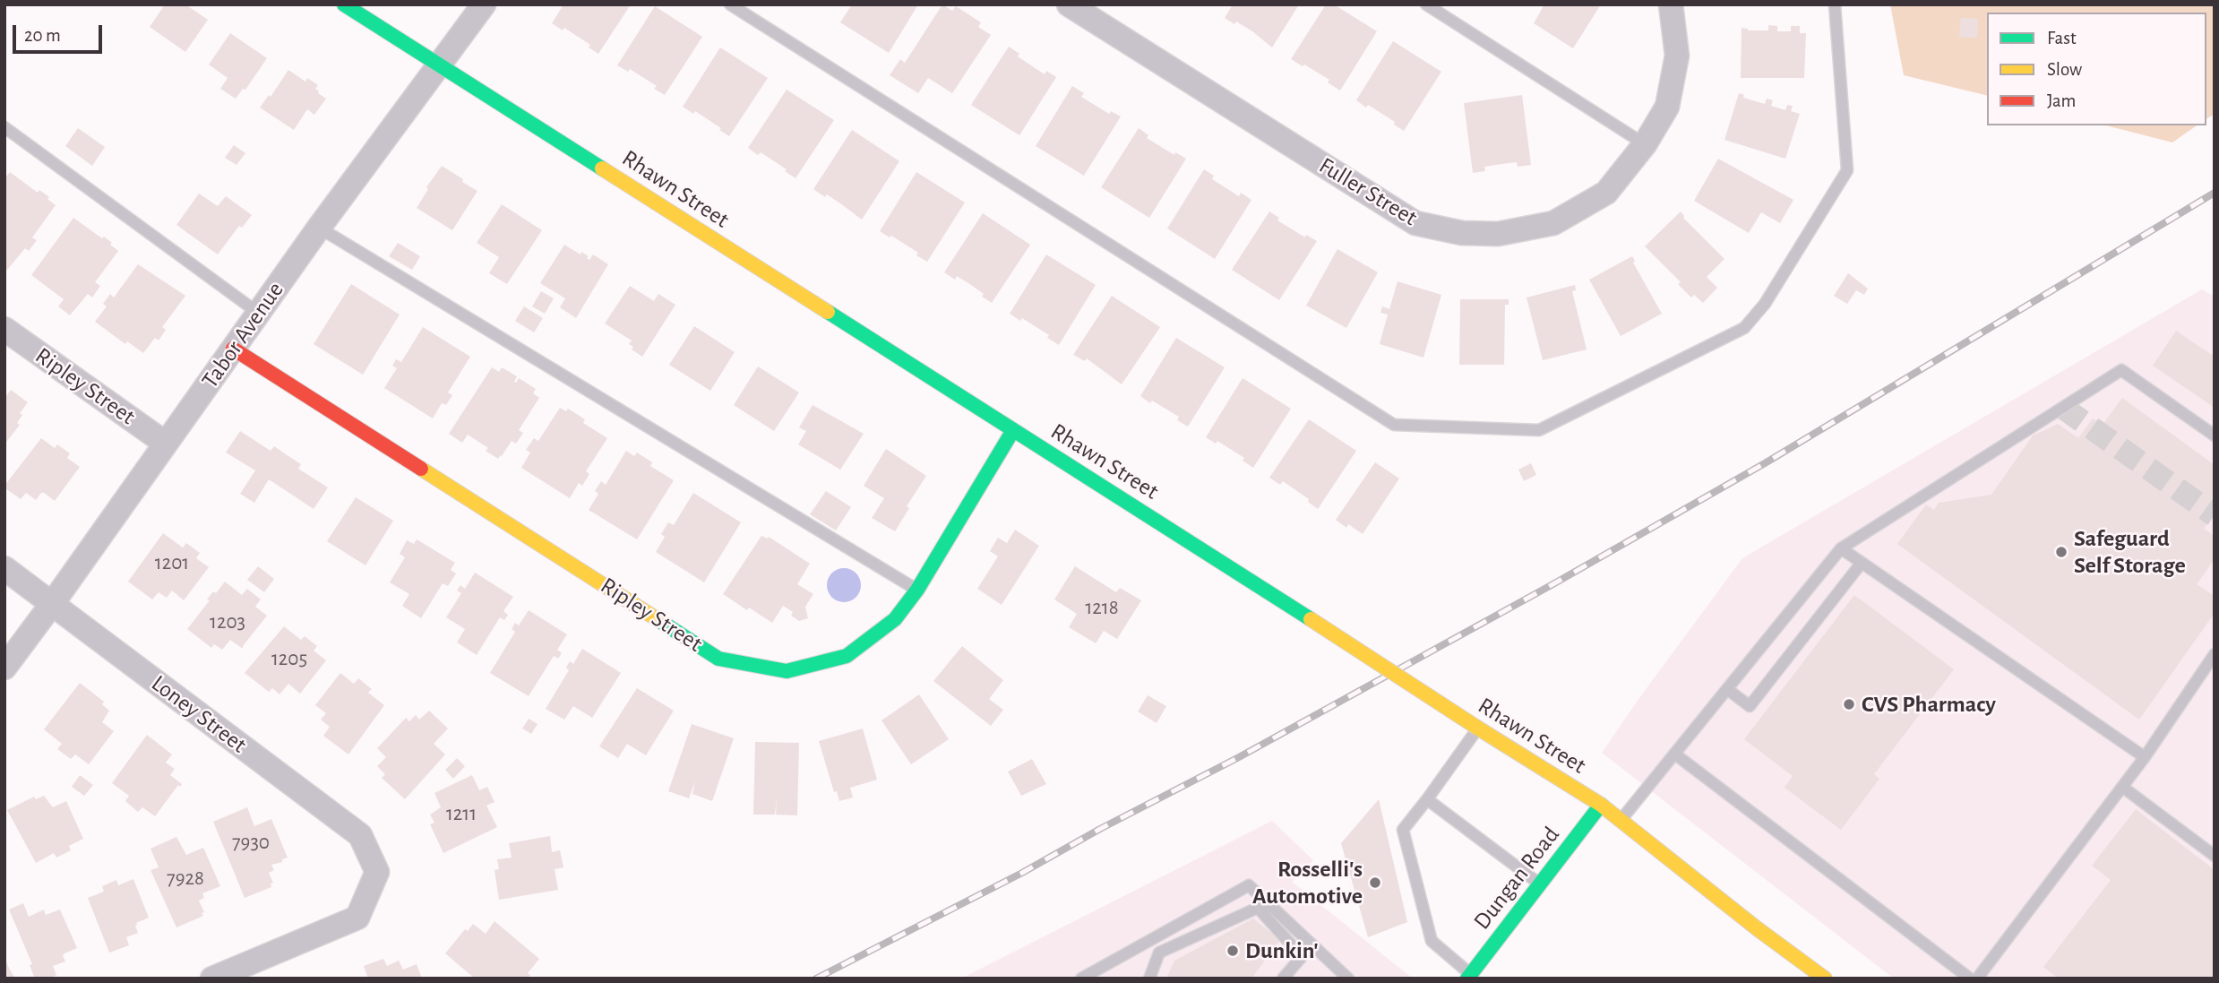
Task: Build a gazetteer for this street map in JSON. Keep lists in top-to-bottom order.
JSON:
{
  "streets": {
    "main road": ["Rhawn Street", "Ripley Street", "Dungan Road"],
    "street": ["Fuller Street", "Tabor Avenue", "Loney Street"]
  },
  "crossings": [
    ["Rhawn Street", "Tabor Avenue"],
    ["Rhawn Street", "Ripley Street"],
    ["Rhawn Street", "Dungan Road"],
    ["Tabor Avenue", "Ripley Street"],
    ["Tabor Avenue", "Loney Street"]
  ],
  "places": [
    "Safeguard Self Storage",
    "CVS Pharmacy",
    "Rosselli's Automotive",
    "Dunkin'"
  ],
  "house_numbers": [
    "1201",
    "1218",
    "1203",
    "1205",
    "1211",
    "7930",
    "7928"
  ],
  "legend": ["Fast", "Slow", "Jam"],
  "scale_bar": "20 m"
}
